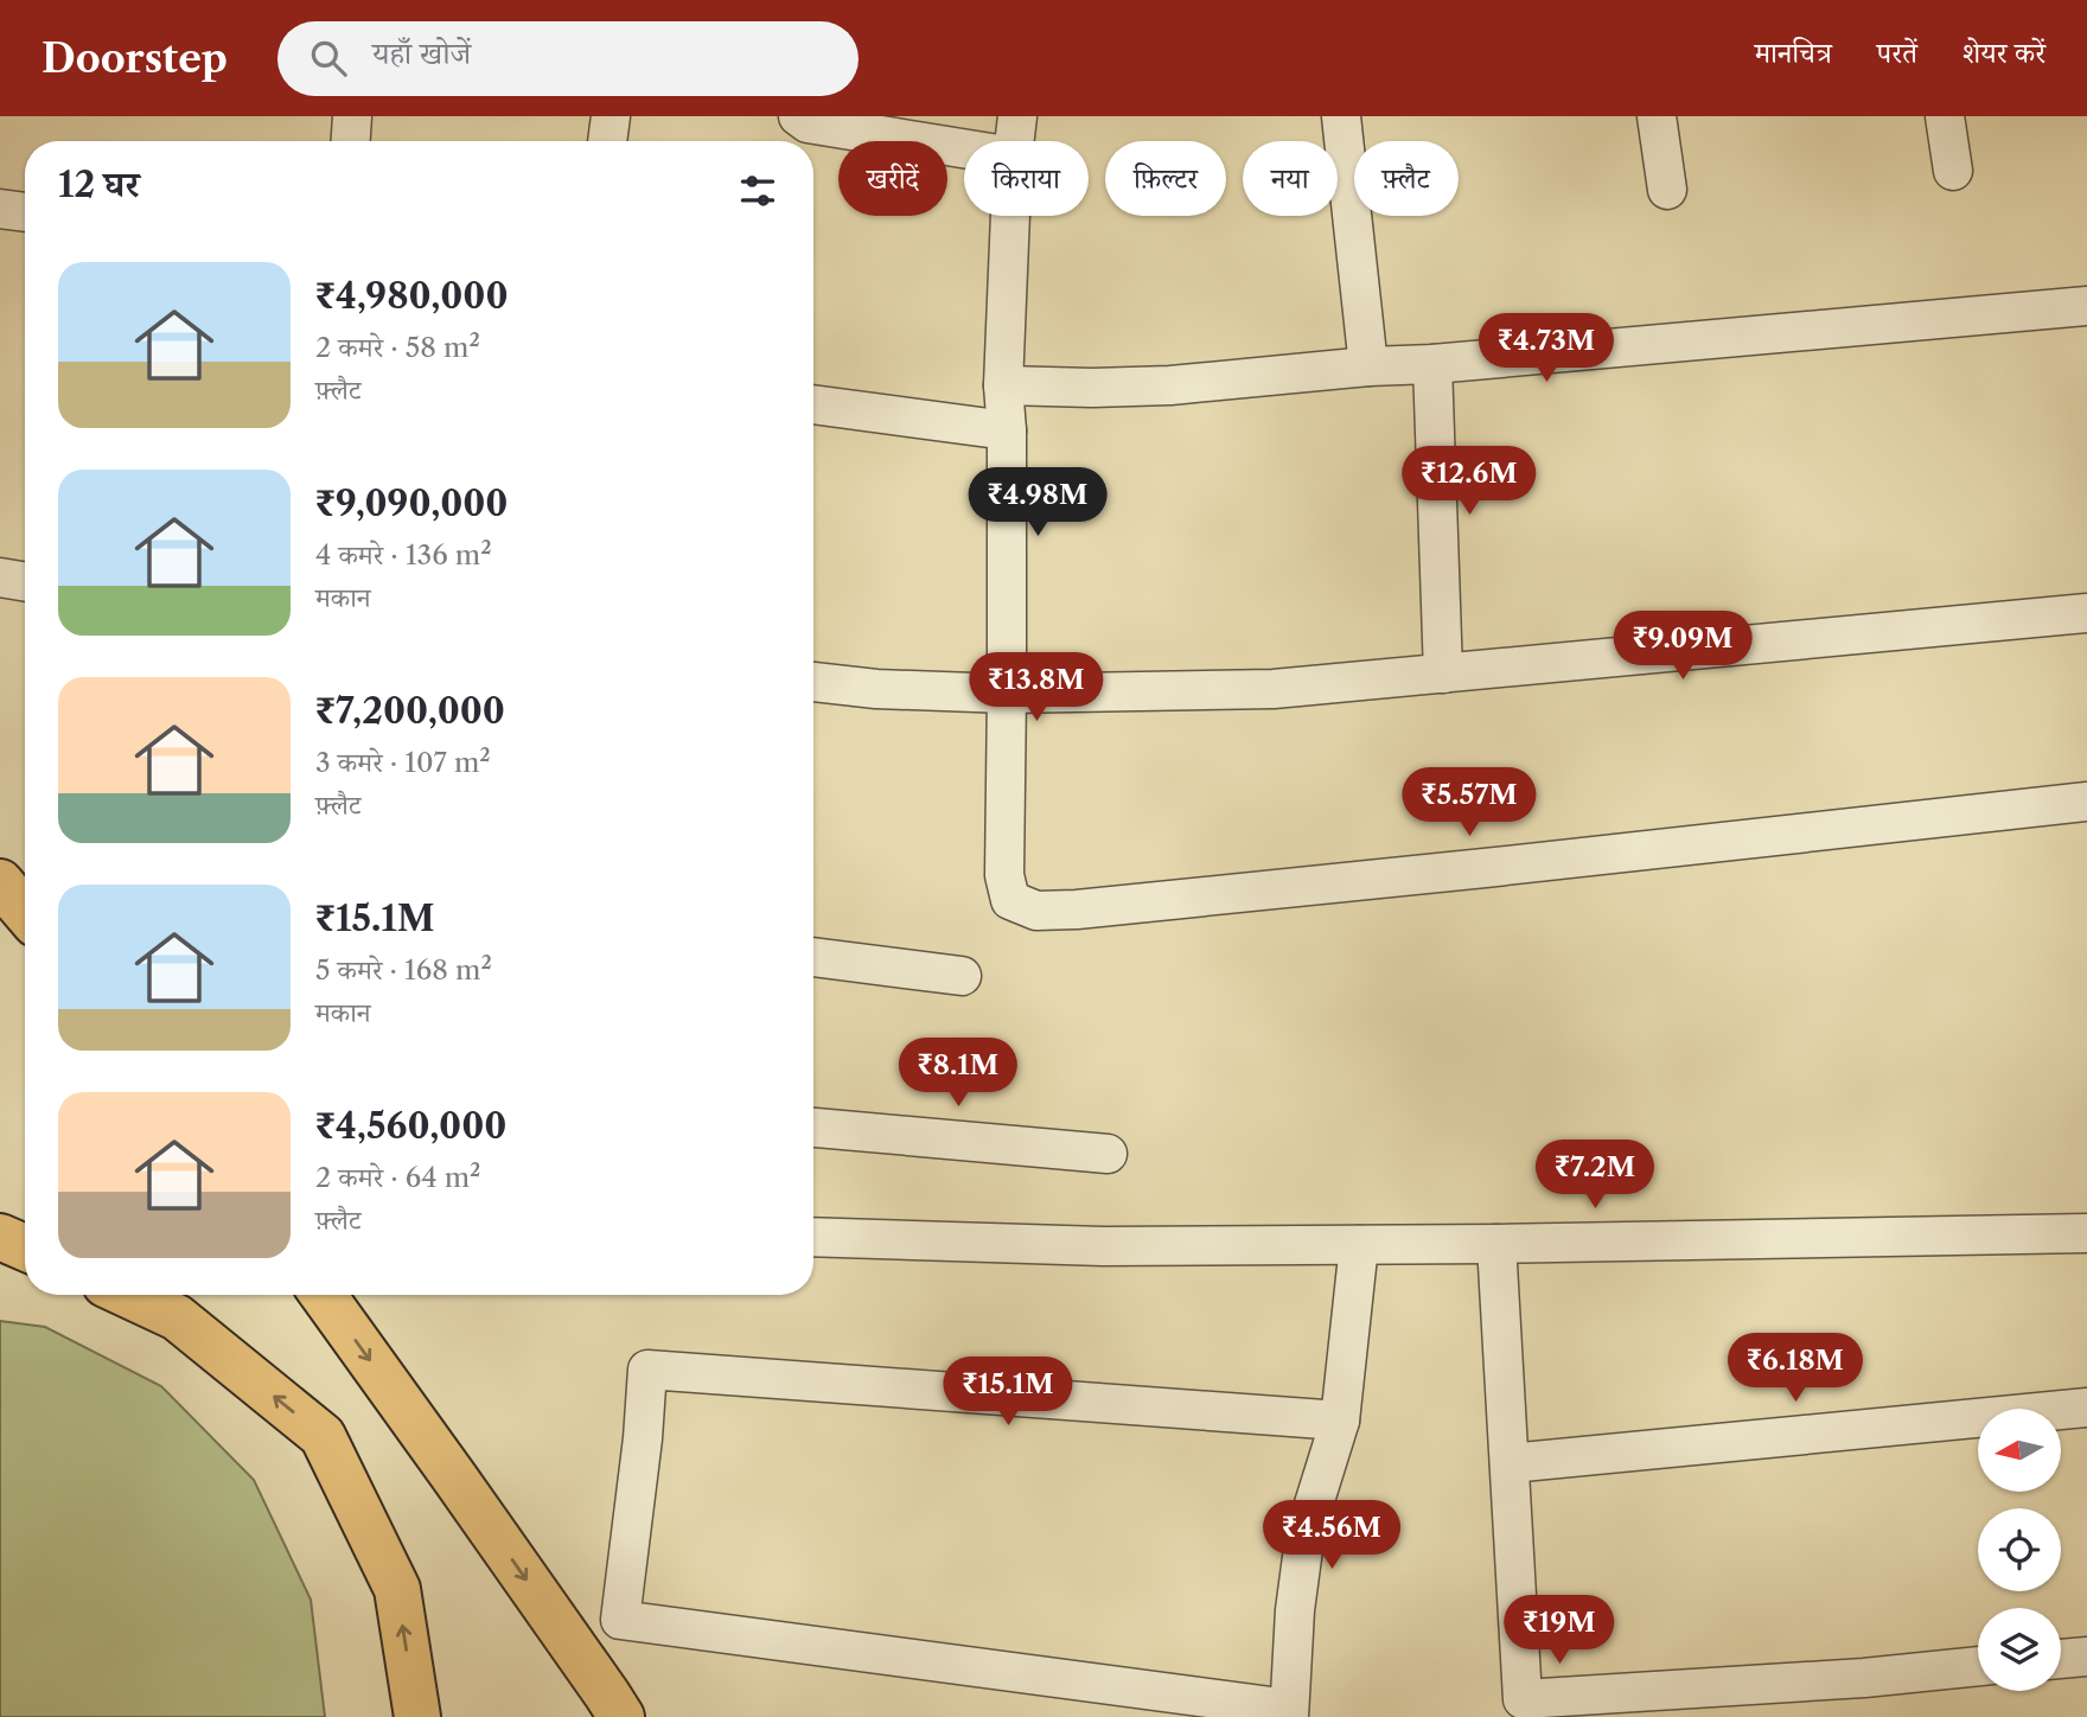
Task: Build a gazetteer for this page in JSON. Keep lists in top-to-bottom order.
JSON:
{
  "north": "left",
  "page": {
    "header": "Doorstep",
    "search": "यहाँ खोजें",
    "nav": ["मानचित्र", "परतें", "शेयर करें"],
    "chip": [
      "खरीदें",
      "किराया",
      "फ़िल्टर",
      "नया",
      "फ़्लैट"
    ],
    "heading": "12 घर",
    "list": [
      {
        "name": "₹4,980,000",
        "note": "2 कमरे · 58 m² · फ़्लैट"
      },
      {
        "name": "₹9,090,000",
        "note": "4 कमरे · 136 m² · मकान"
      },
      {
        "name": "₹7,200,000",
        "note": "3 कमरे · 107 m² · फ़्लैट"
      },
      {
        "name": "₹15.1M",
        "note": "5 कमरे · 168 m² · मकान"
      },
      {
        "name": "₹4,560,000",
        "note": "2 कमरे · 64 m² · फ़्लैट"
      }
    ],
    "price": [
      "₹4.73M",
      "₹12.6M",
      "₹4.98M",
      "₹9.09M",
      "₹13.8M",
      "₹5.57M",
      "₹8.1M",
      "₹7.2M",
      "₹6.18M",
      "₹15.1M",
      "₹4.56M",
      "₹19M"
    ]
  }
}
